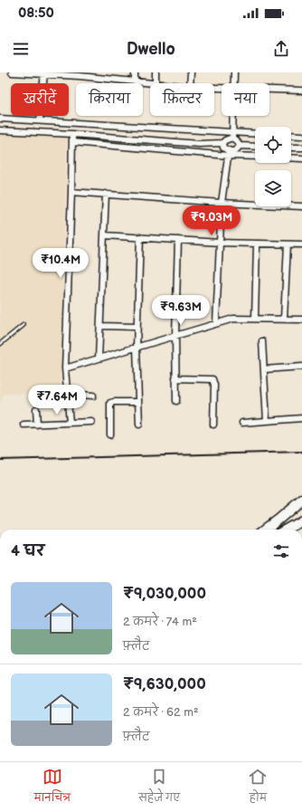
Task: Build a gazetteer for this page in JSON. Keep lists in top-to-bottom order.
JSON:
{
  "page": {
    "status": "08:50",
    "header": "Dwello",
    "chip": [
      "खरीदें",
      "किराया",
      "फ़िल्टर",
      "नया"
    ],
    "price": [
      "₹9.03M",
      "₹10.4M",
      "₹9.63M",
      "₹7.64M"
    ],
    "heading": "4 घर",
    "list": [
      {
        "name": "₹9,030,000",
        "note": "2 कमरे · 74 m² · फ़्लैट"
      },
      {
        "name": "₹9,630,000",
        "note": "2 कमरे · 62 m² · फ़्लैट"
      }
    ],
    "tabs": ["मानचित्र", "सहेजे गए", "होम"]
  }
}
